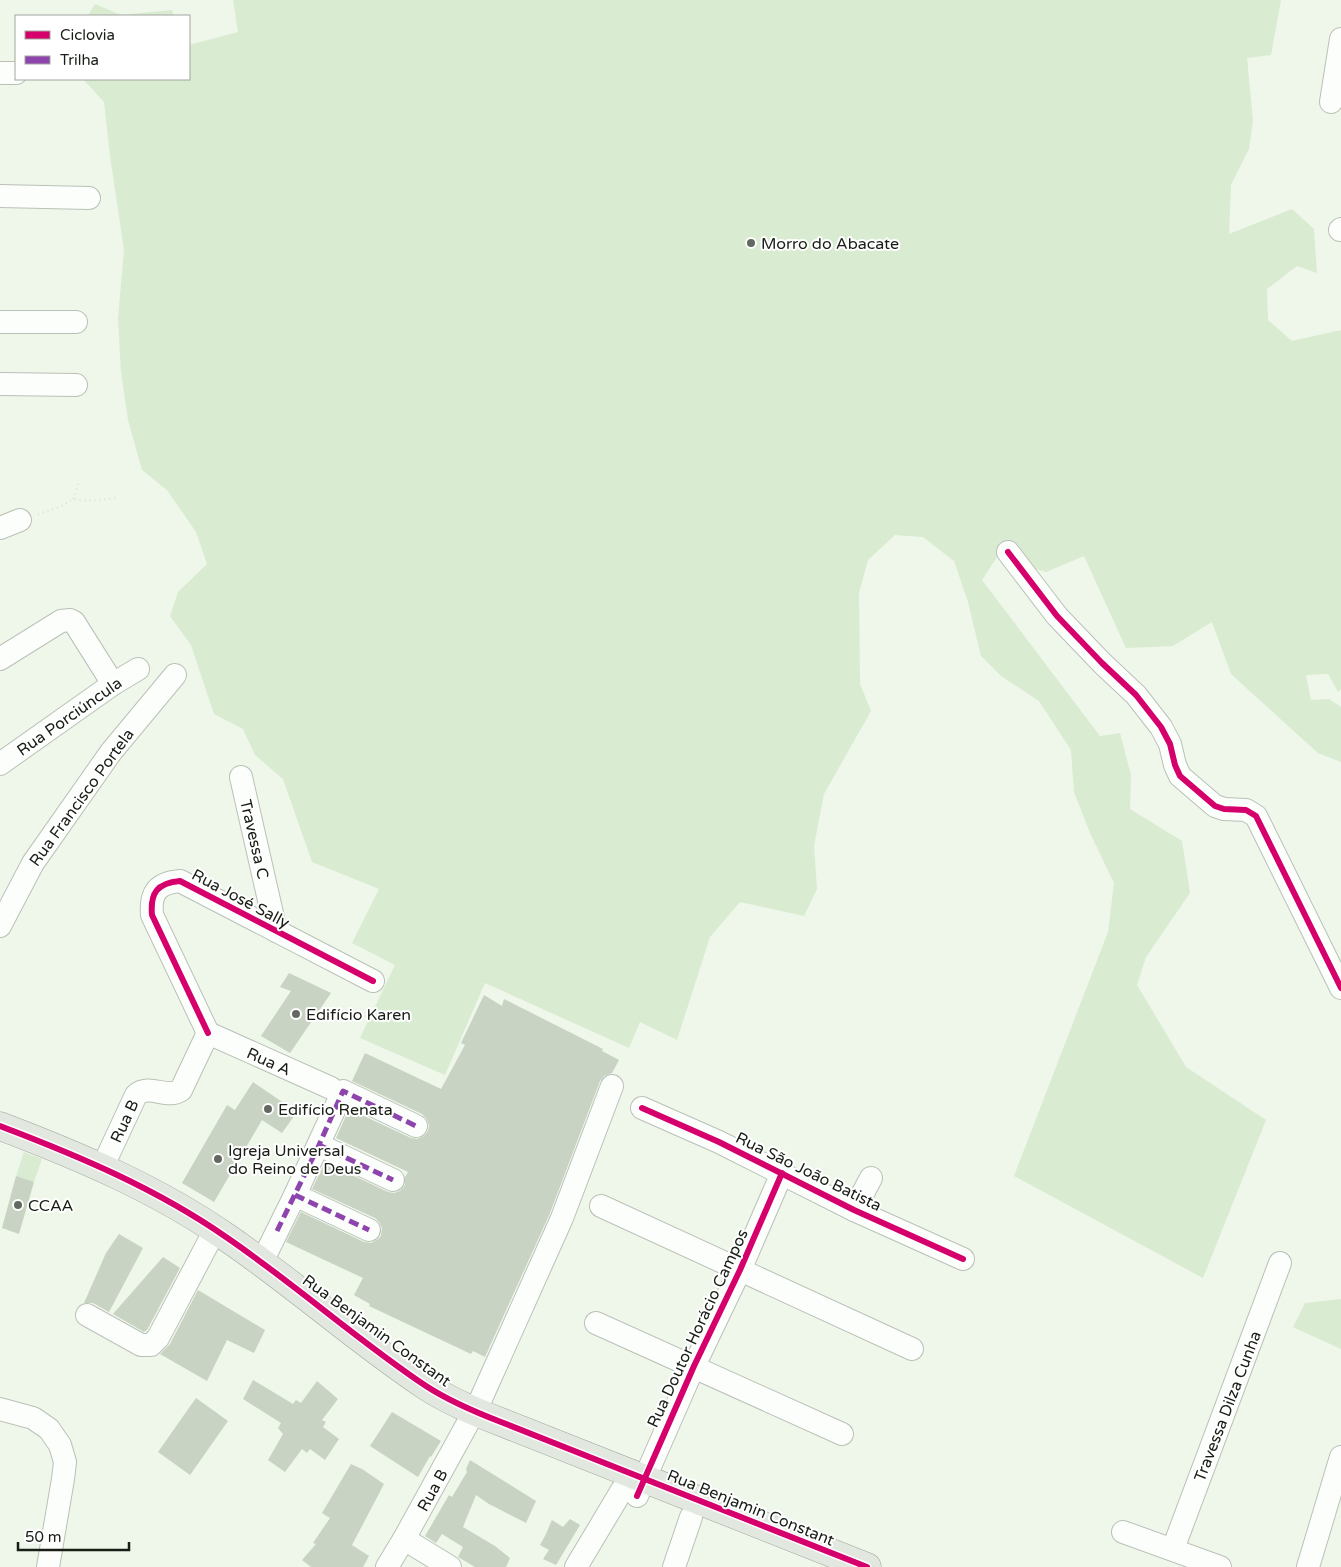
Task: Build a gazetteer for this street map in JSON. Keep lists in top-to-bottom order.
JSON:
{
  "streets": {
    "main road": ["Rua Benjamin Constant"],
    "street": [
      "Rua Porciúncula",
      "Rua Francisco Portela",
      "Travessa C",
      "Rua José Sally",
      "Rua A",
      "Rua B",
      "Rua São João Batista",
      "Rua Doutor Horácio Campos",
      "Travessa Dilza Cunha"
    ]
  },
  "crossings": [
    ["Travessa C", "Rua José Sally"],
    ["Rua José Sally", "Rua A"],
    ["Rua José Sally", "Rua B"],
    ["Rua A", "Rua B"],
    ["Rua B", "Rua Benjamin Constant"],
    ["Rua São João Batista", "Rua Doutor Horácio Campos"],
    ["Rua Doutor Horácio Campos", "Rua Benjamin Constant"]
  ],
  "places": [
    "Morro do Abacate",
    "Edifício Karen",
    "Edifício Renata",
    "Igreja Universal do Reino de Deus",
    "CCAA"
  ],
  "legend": ["Ciclovia", "Trilha"],
  "scale_bar": "50 m"
}
